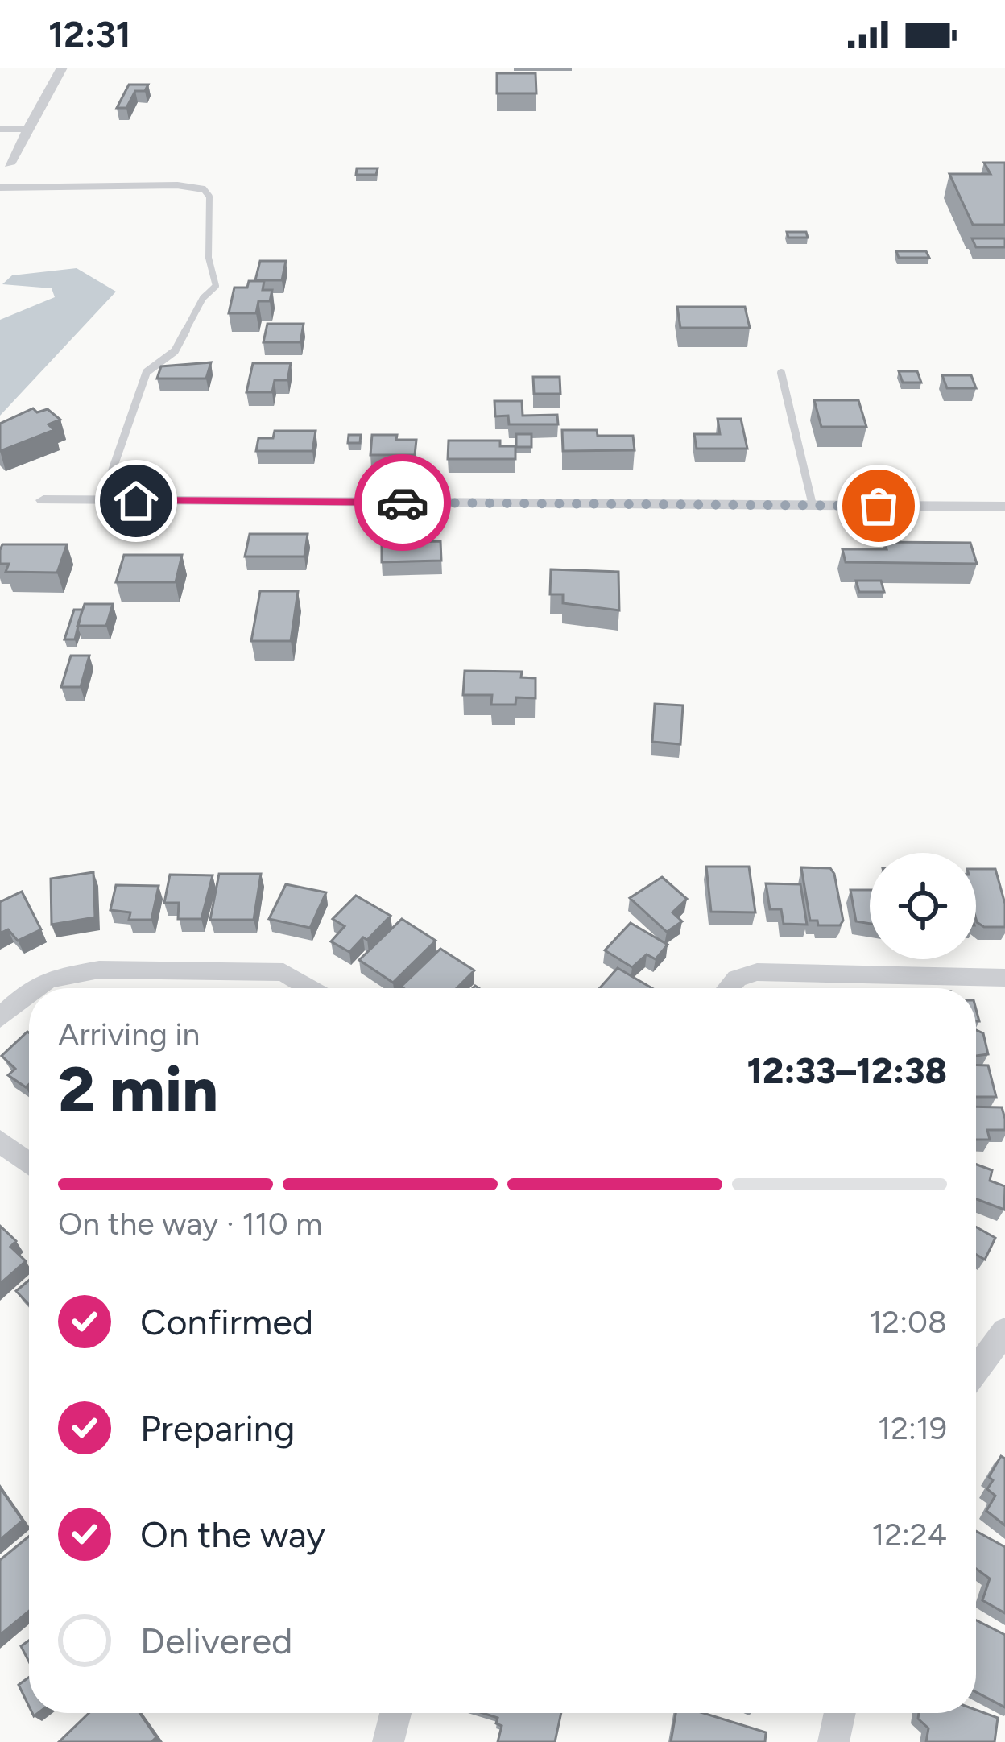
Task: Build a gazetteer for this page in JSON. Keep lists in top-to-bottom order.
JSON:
{
  "page": {
    "status": "12:31",
    "heading": ["2 min", "Arriving in", "12:33–12:38"],
    "bar": "On the way · 110 m",
    "list": [
      ["Confirmed", "12:08"],
      ["Preparing", "12:19"],
      ["On the way", "12:24"],
      "Delivered"
    ]
  }
}
